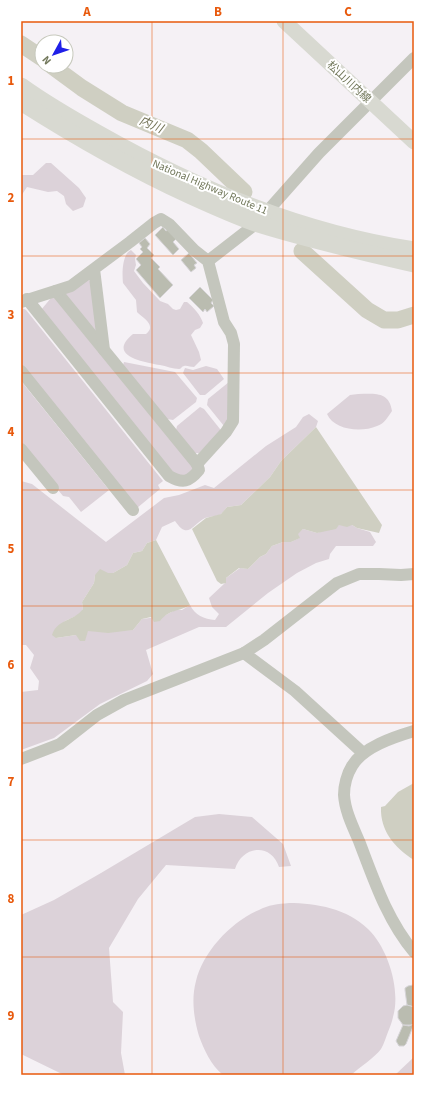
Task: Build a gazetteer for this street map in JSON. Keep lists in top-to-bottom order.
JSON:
{
  "streets": {
    "highway": ["National Highway Route 11"],
    "main road": ["松山川内線"]
  },
  "water": ["内川"],
  "north": "bottom left",
  "grid": {
    "columns": ["A", "B", "C"],
    "rows": [
      "1",
      "2",
      "3",
      "4",
      "5",
      "6",
      "7",
      "8",
      "9"
    ]
  }
}
